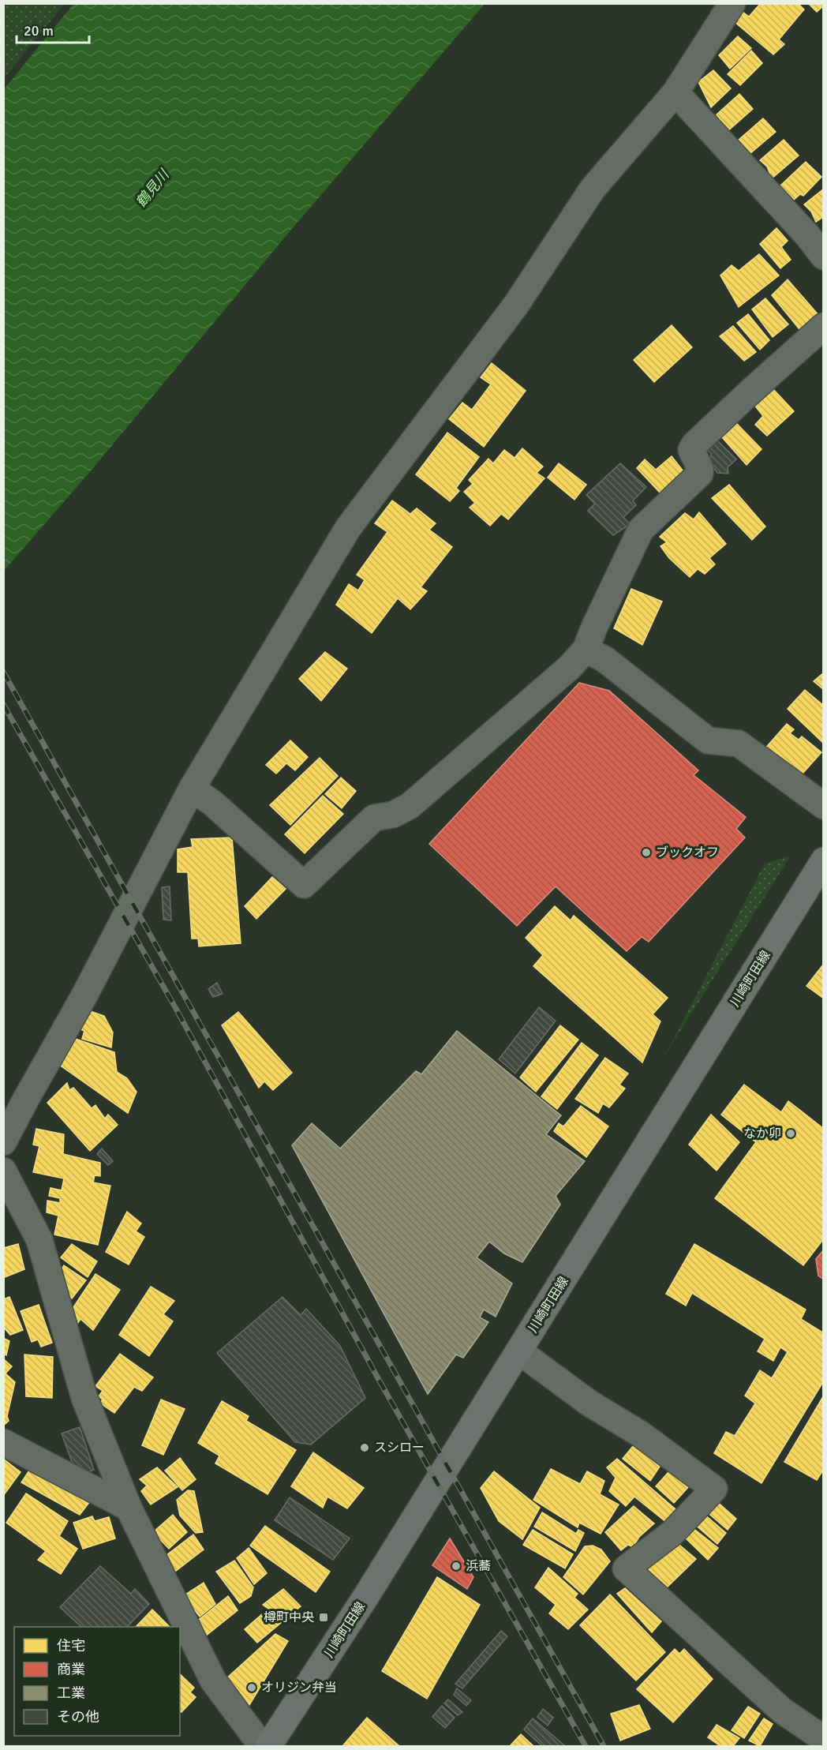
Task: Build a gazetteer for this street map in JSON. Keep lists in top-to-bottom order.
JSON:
{
  "streets": {
    "main road": ["川崎町田線"]
  },
  "water": ["鶴見川"],
  "places": {
    "other": [
      "ブックオフ",
      "なか卯",
      "スシロー",
      "浜蕎",
      "オリジン弁当"
    ],
    "transit": ["樽町中央"]
  },
  "legend": [
    "住宅",
    "商業",
    "工業",
    "その他"
  ],
  "scale_bar": "20 m"
}
